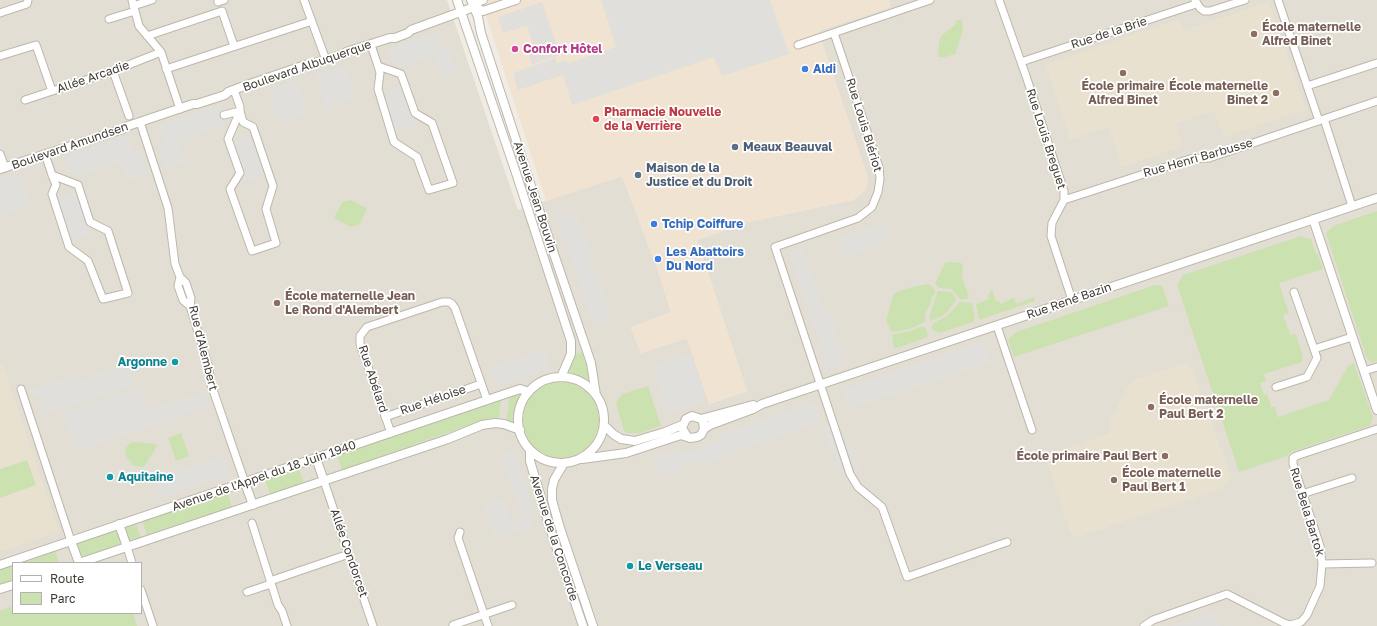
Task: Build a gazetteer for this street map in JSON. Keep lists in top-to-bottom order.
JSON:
{
  "streets": {
    "street": [
      "Rue de la Brie",
      "Boulevard Albuquerque",
      "Allée Arcadie",
      "Rue Louis Blériot",
      "Rue Louis Breguet",
      "Boulevard Amundsen",
      "Rue Henri Barbusse",
      "Avenue Jean Bouvin",
      "Rue René Bazin",
      "Rue d'Alembert",
      "Rue Abélard",
      "Rue Héloise",
      "Avenue de l'Appel du 18 Juin 1940",
      "Rue Bela Bartok",
      "Avenue de la Concorde",
      "Allée Condorcet"
    ]
  },
  "crossings": [
    ["Rue de la Brie", "Rue Louis Breguet"],
    ["Boulevard Albuquerque", "Boulevard Amundsen"],
    ["Boulevard Albuquerque", "Avenue Jean Bouvin"],
    ["Boulevard Albuquerque", "Rue d'Alembert"],
    ["Rue Louis Blériot", "Rue René Bazin"],
    ["Rue Louis Breguet", "Rue Henri Barbusse"],
    ["Rue Louis Breguet", "Rue René Bazin"],
    ["Boulevard Amundsen", "Rue d'Alembert"],
    ["Avenue Jean Bouvin", "Avenue de l'Appel du 18 Juin 1940"],
    ["Avenue Jean Bouvin", "Avenue de la Concorde"],
    ["Rue d'Alembert", "Avenue de l'Appel du 18 Juin 1940"],
    ["Rue Abélard", "Rue Héloise"],
    ["Rue Abélard", "Avenue de l'Appel du 18 Juin 1940"],
    ["Avenue de l'Appel du 18 Juin 1940", "Avenue de la Concorde"],
    ["Avenue de l'Appel du 18 Juin 1940", "Allée Condorcet"]
  ],
  "places": [
    "École maternelle Alfred Binet",
    "Confort Hôtel",
    "Aldi",
    "École primaire Alfred Binet",
    "École maternelle Binet 2",
    "Pharmacie Nouvelle de la Verrière",
    "Meaux Beauval",
    "Maison de la Justice et du Droit",
    "Tchip Coiffure",
    "Les Abattoirs Du Nord",
    "École maternelle Jean Le Rond d'Alembert",
    "Argonne",
    "École maternelle Paul Bert 2",
    "École primaire Paul Bert",
    "Aquitaine",
    "École maternelle Paul Bert 1",
    "Le Verseau"
  ],
  "legend": ["Route", "Parc"]
}
